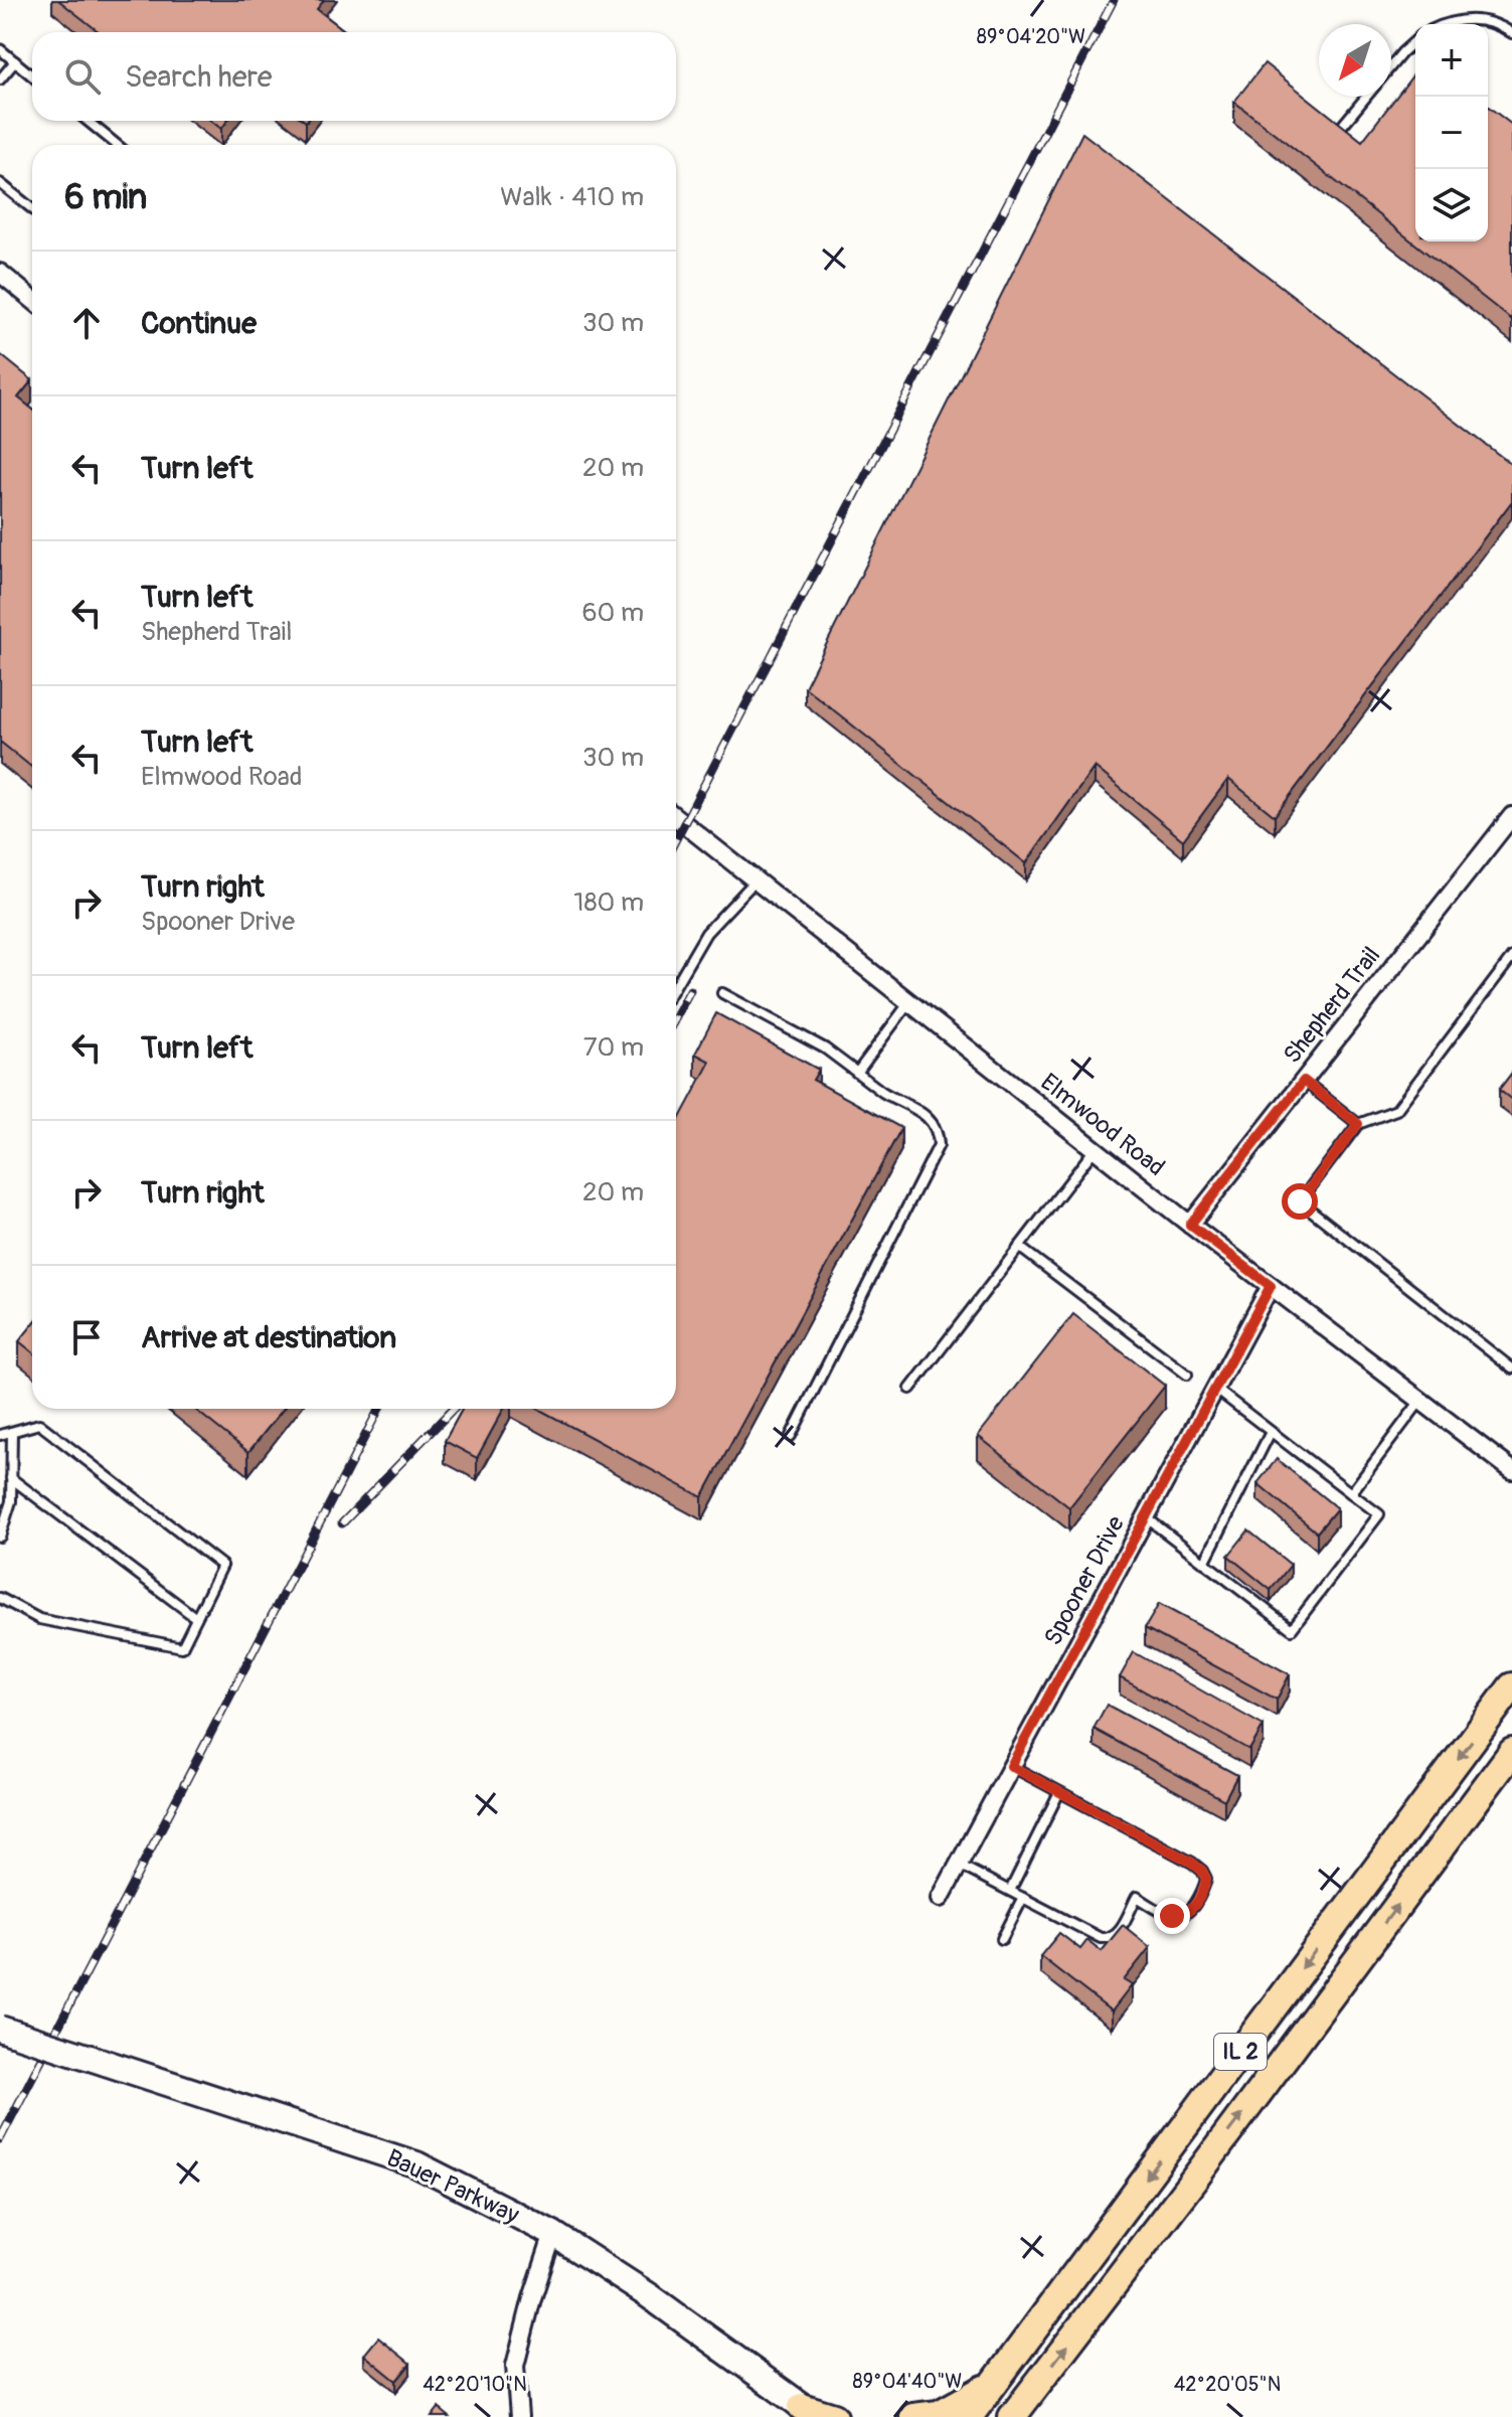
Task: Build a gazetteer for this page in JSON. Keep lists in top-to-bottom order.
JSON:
{
  "streets": {
    "main road": ["IL 2", "Bauer Parkway"],
    "street": ["Shepherd Trail", "Elmwood Road", "Spooner Drive"]
  },
  "crossings": [
    ["Shepherd Trail", "Elmwood Road"],
    ["Elmwood Road", "Spooner Drive"]
  ],
  "north": "bottom left",
  "page": {
    "map_buttons": ["+", "−"],
    "search": "Search here",
    "heading": ["6 min", "Walk · 410 m"],
    "list": [
      ["Continue", "30 m"],
      ["Turn left", "20 m"],
      ["Turn left", "Shepherd Trail", "60 m"],
      ["Turn left", "Elmwood Road", "30 m"],
      ["Turn right", "Spooner Drive", "180 m"],
      ["Turn left", "70 m"],
      ["Turn right", "20 m"],
      "Arrive at destination"
    ]
  },
  "coordinates": [
    "89°04'20\"W",
    "89°04'40\"W",
    "42°20'10\"N",
    "42°20'05\"N"
  ]
}
